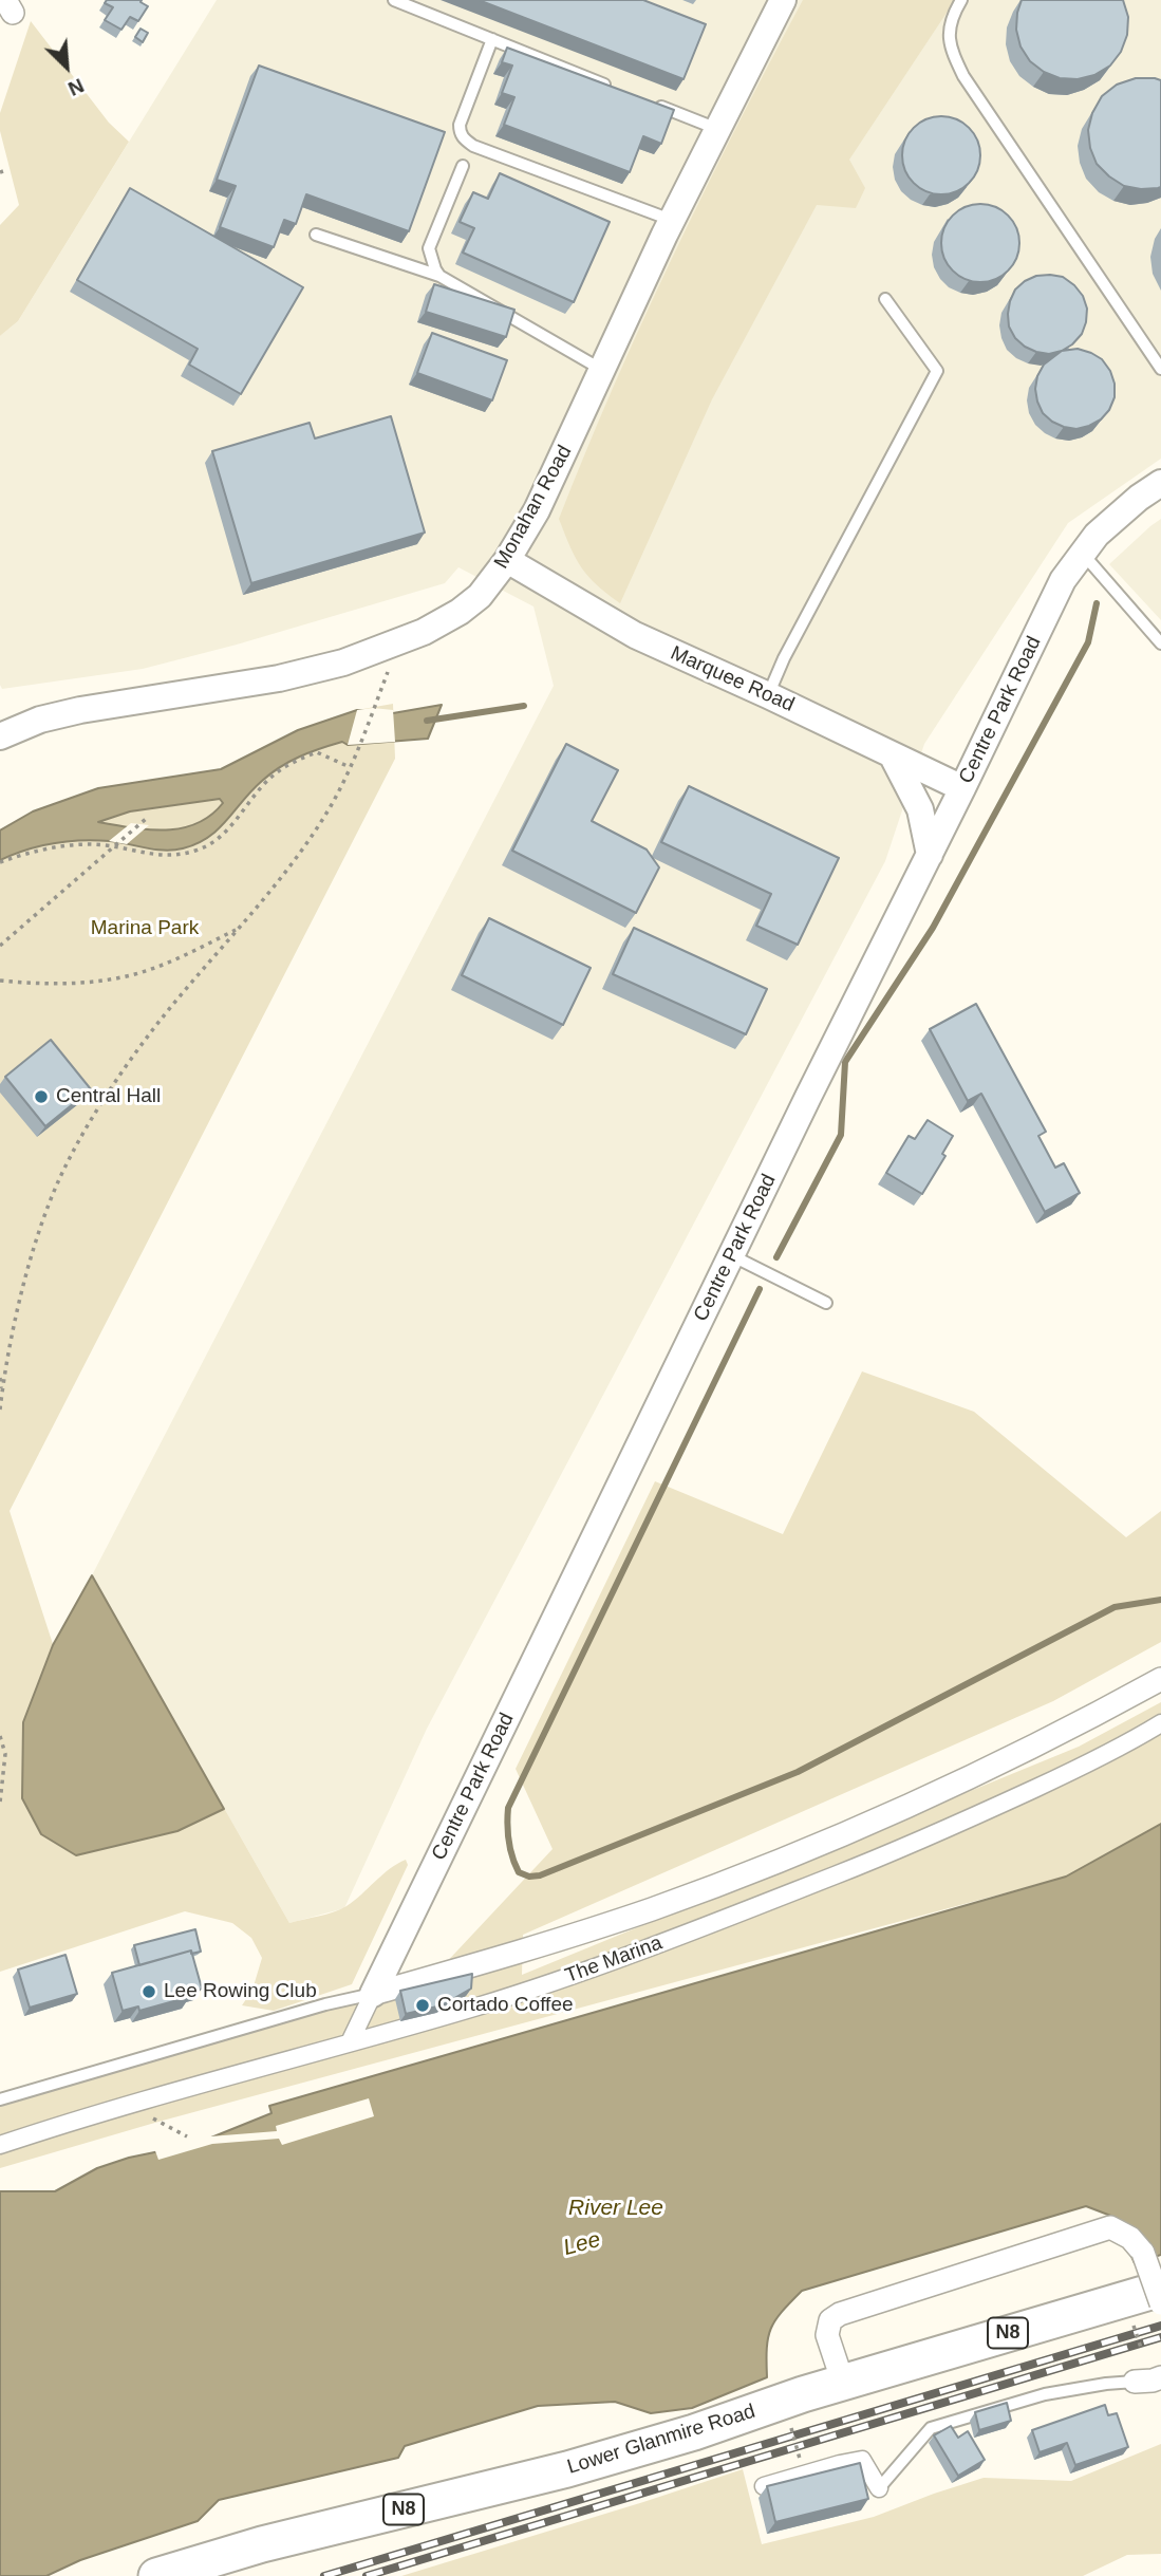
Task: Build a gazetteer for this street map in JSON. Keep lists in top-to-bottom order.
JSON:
{
  "streets": {
    "highway": ["N8", "Lower Glanmire Road"],
    "street": [
      "Monahan Road",
      "Marquee Road",
      "Centre Park Road",
      "The Marina"
    ]
  },
  "crossings": [
    ["Monahan Road", "Marquee Road"],
    ["Marquee Road", "Centre Park Road"],
    ["Centre Park Road", "The Marina"]
  ],
  "water": ["River Lee", "Lee"],
  "parks": ["Marina Park"],
  "places": ["Central Hall", "Lee Rowing Club", "Cortado Coffee"],
  "north": "bottom right"
}
